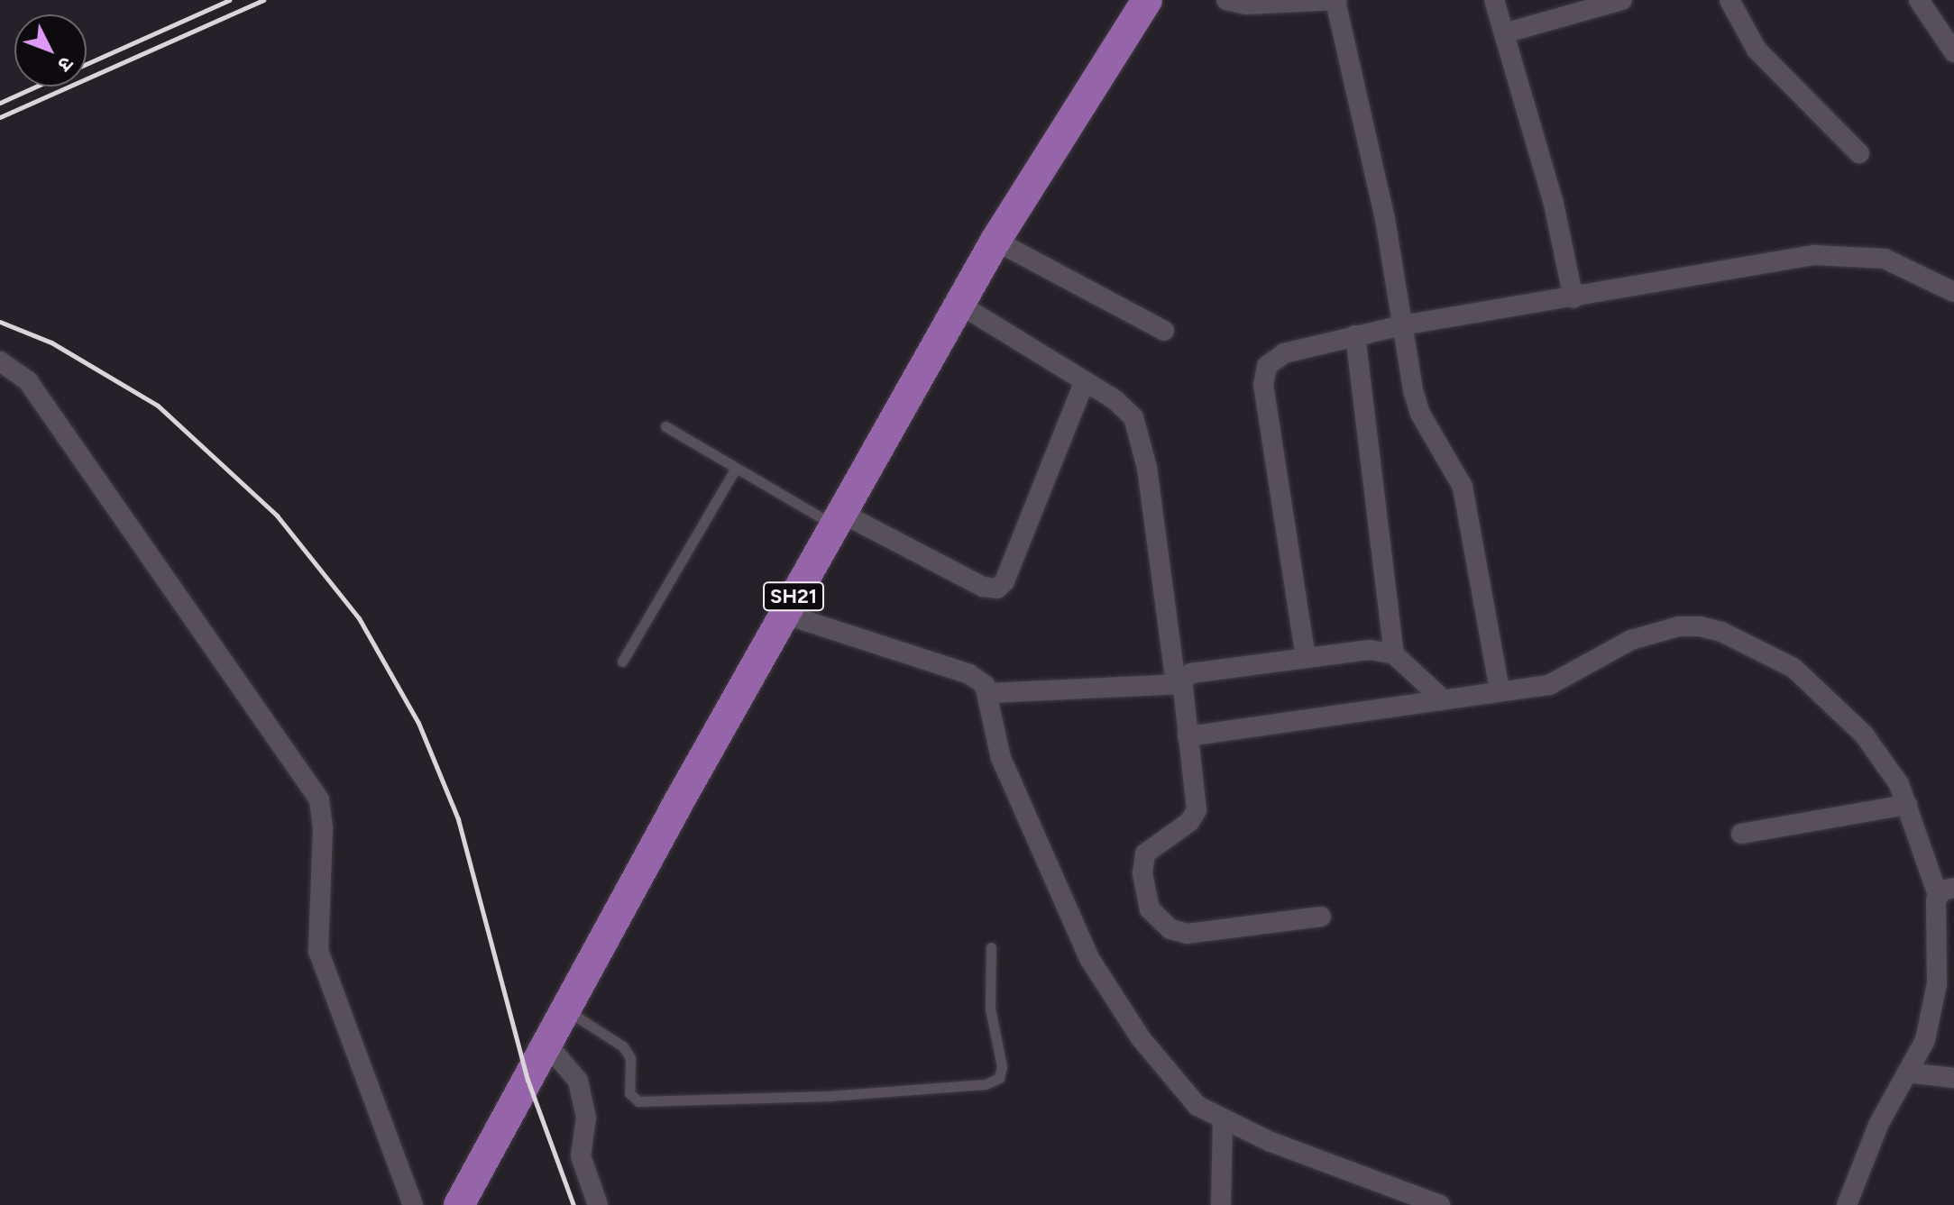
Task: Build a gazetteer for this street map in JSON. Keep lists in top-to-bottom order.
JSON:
{
  "streets": {
    "main road": ["SH21"]
  },
  "north": "bottom right"
}
